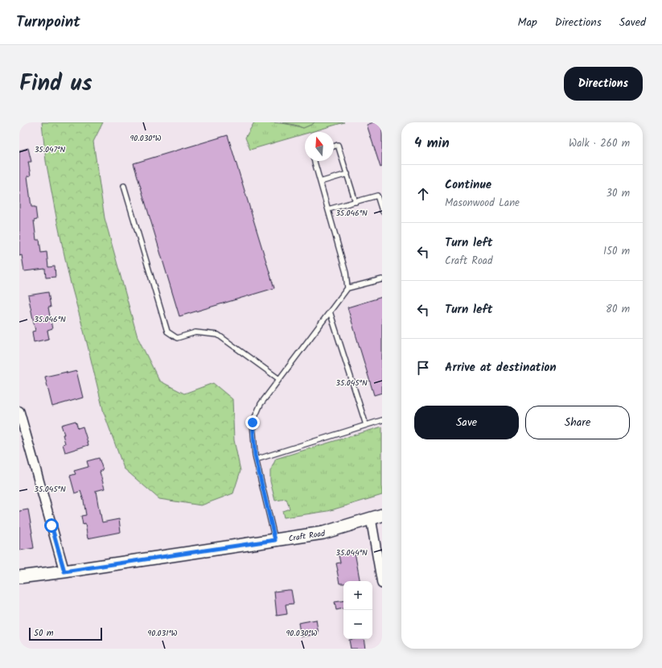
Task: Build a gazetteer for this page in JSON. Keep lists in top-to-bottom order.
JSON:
{
  "streets": {
    "street": ["Craft Road"]
  },
  "scale_bar": "50 m",
  "north": "top",
  "page": {
    "header": "Turnpoint",
    "nav": ["Map", "Directions", "Saved"],
    "title": "Find us",
    "buttons": [
      "Directions",
      ["Save", "Share"]
    ],
    "heading": ["4 min", "Walk · 260 m"],
    "list": [
      ["Continue", "Masonwood Lane", "30 m"],
      ["Turn left", "Craft Road", "150 m"],
      ["Turn left", "80 m"],
      "Arrive at destination"
    ],
    "map_buttons": ["+", "−"],
    "scale": "50 m"
  },
  "coordinates": [
    "90.030°W",
    "35.047°N",
    "35.046°N",
    "35.045°N",
    "35.044°N",
    "90.031°W"
  ]
}
